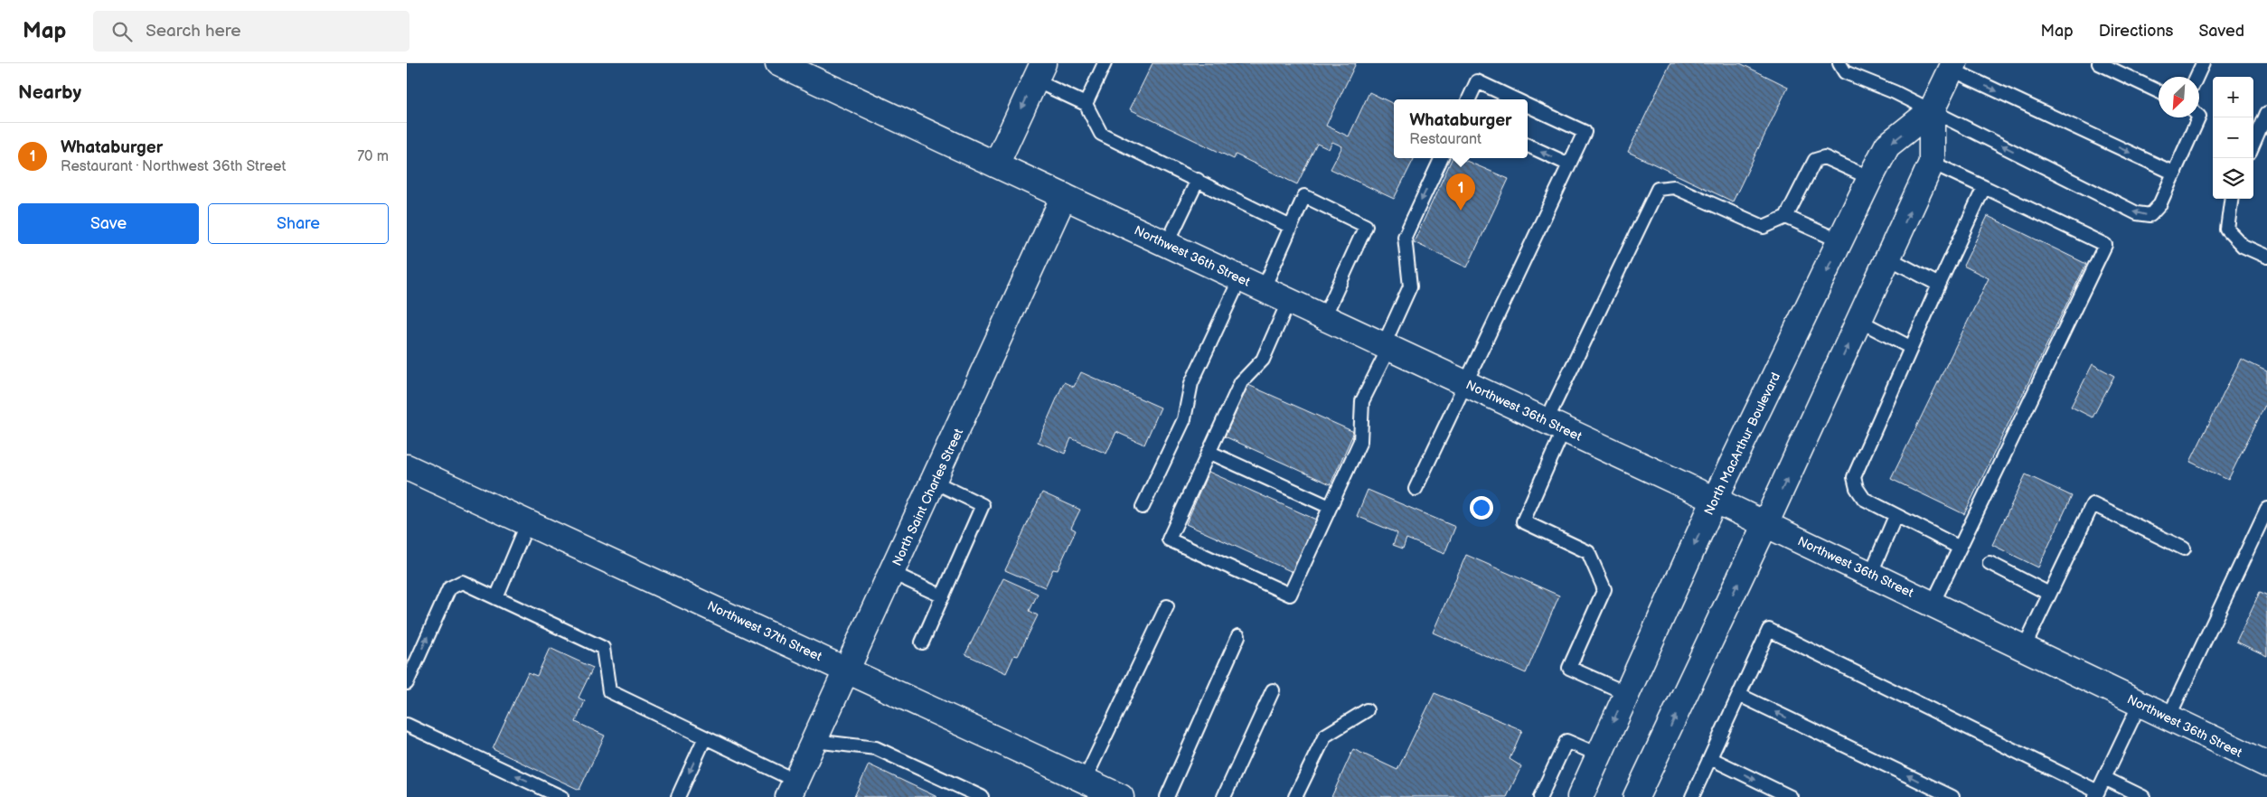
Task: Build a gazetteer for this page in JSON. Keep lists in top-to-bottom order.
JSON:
{
  "streets": {
    "main road": [
      "Northwest 36th Street",
      "North MacArthur Boulevard",
      "North Saint Charles Street",
      "Northwest 37th Street"
    ]
  },
  "crossings": [
    ["Northwest 36th Street", "North MacArthur Boulevard"],
    ["Northwest 36th Street", "North Saint Charles Street"],
    ["North Saint Charles Street", "Northwest 37th Street"]
  ],
  "north": "bottom left",
  "page": {
    "header": "Map",
    "search": "Search here",
    "nav": ["Map", "Directions", "Saved"],
    "heading": "Nearby",
    "map_buttons": ["+", "−"],
    "popup": ["Whataburger", "Restaurant"],
    "list": [
      {
        "mark": "1",
        "name": "Whataburger",
        "note": "Restaurant · Northwest 36th Street",
        "value": "70 m"
      }
    ],
    "pins": "1",
    "buttons": ["Save", "Share"]
  }
}
